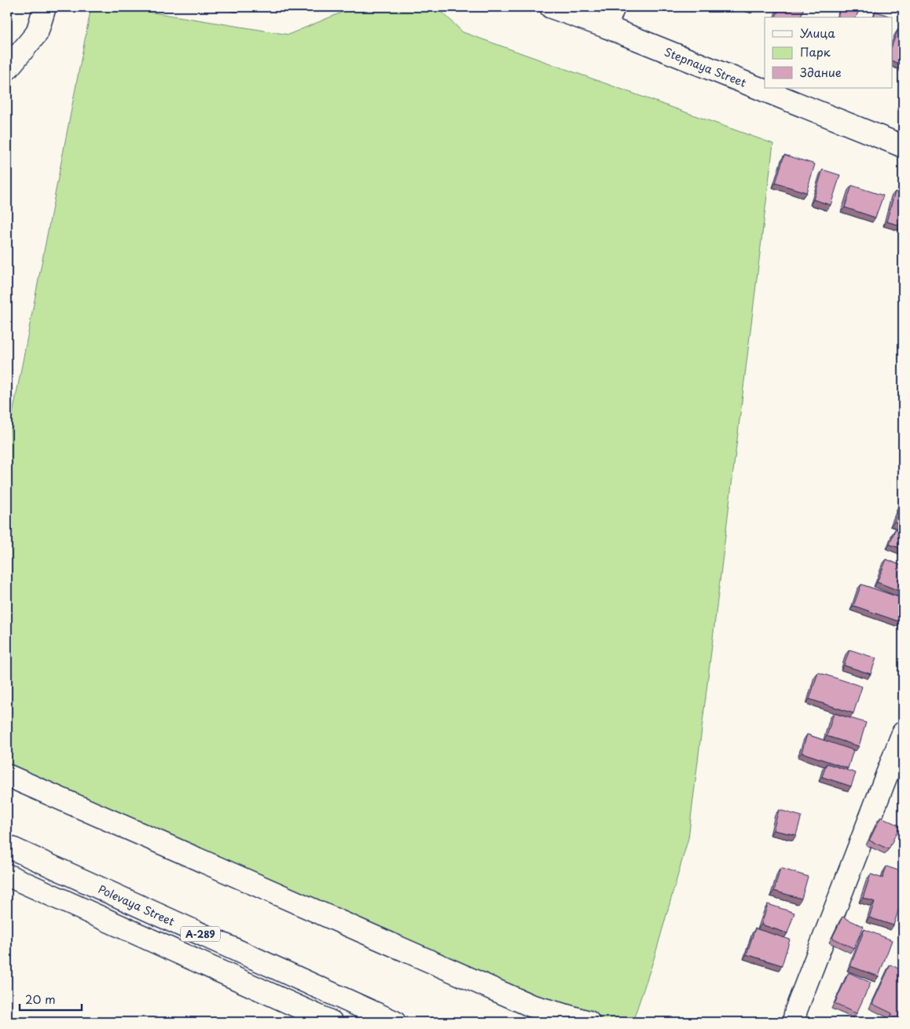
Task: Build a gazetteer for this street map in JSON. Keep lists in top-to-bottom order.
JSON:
{
  "streets": {
    "main road": ["Stepnaya Street", "Polevaya Street", "А-289"]
  },
  "legend": ["Улица", "Парк", "Здание"],
  "scale_bar": "20 m"
}
